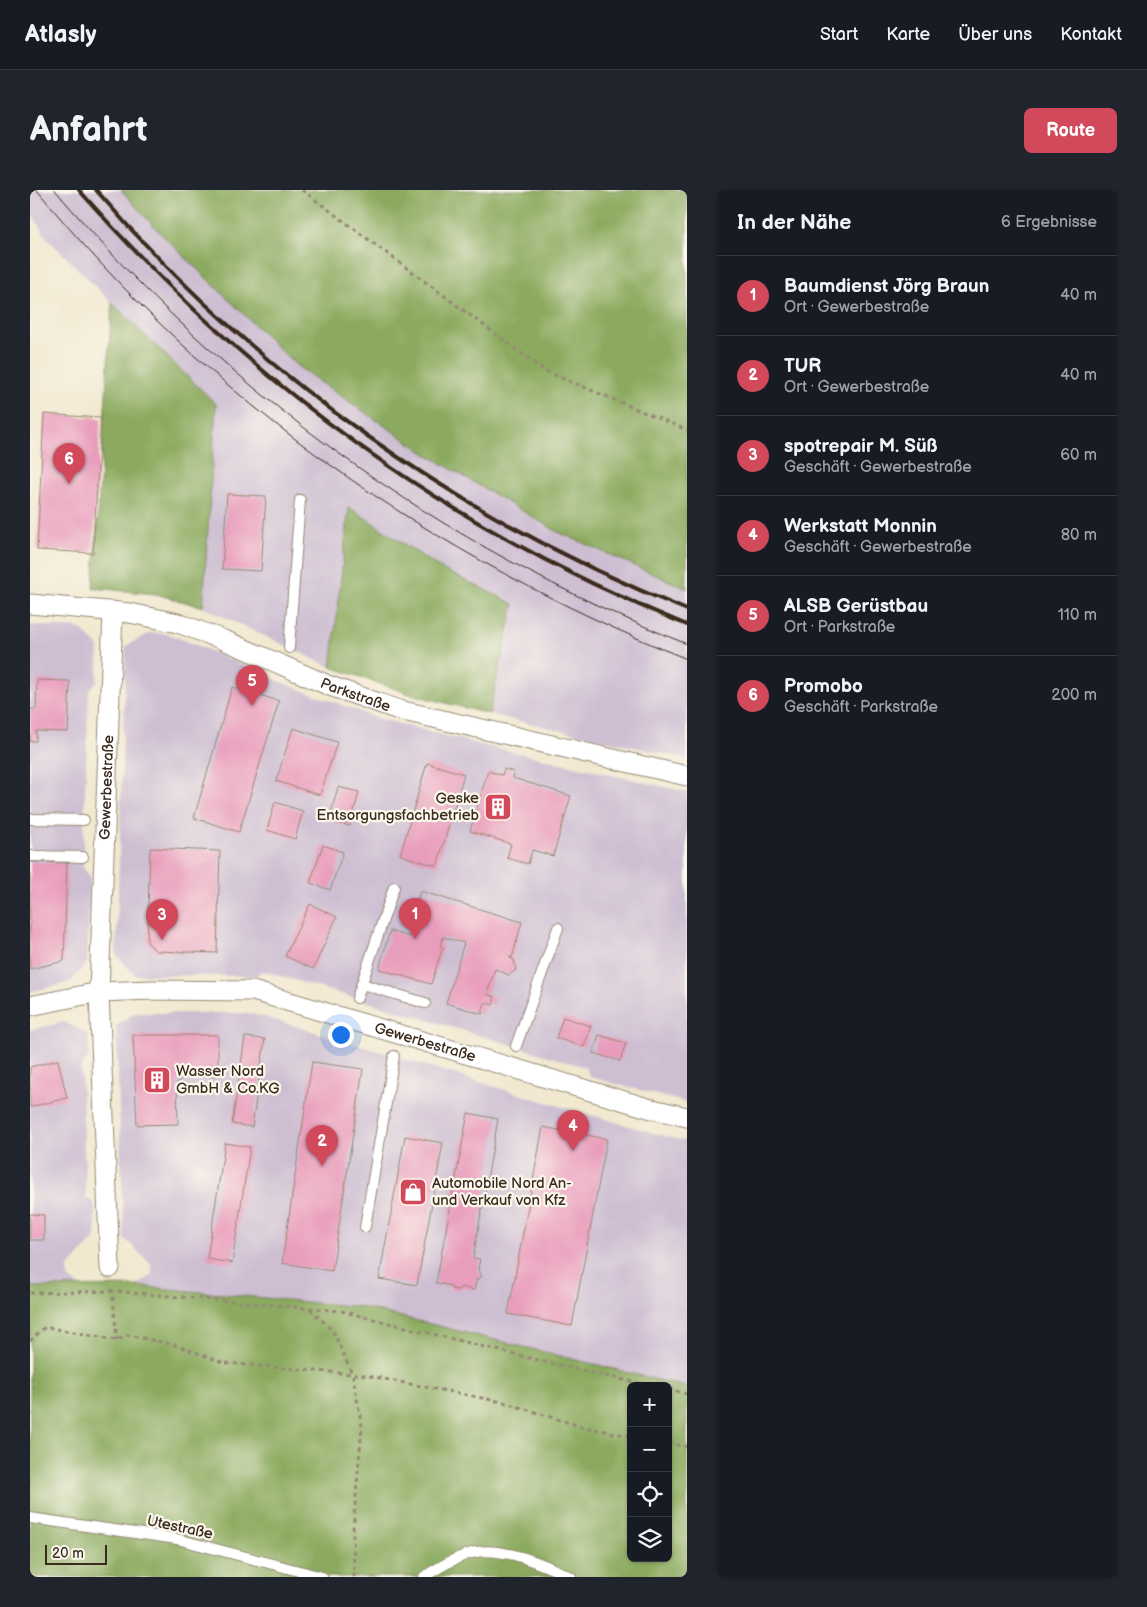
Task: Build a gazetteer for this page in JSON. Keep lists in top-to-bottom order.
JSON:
{
  "streets": {
    "street": ["Parkstraße", "Gewerbestraße"],
    "lane": ["Utestraße"]
  },
  "crossings": [
    ["Parkstraße", "Gewerbestraße"]
  ],
  "places": {
    "building": ["Geske Entsorgungsfachbetrieb", "Wasser Nord GmbH & Co.KG"],
    "shop": ["Automobile Nord An- und Verkauf von Kfz"]
  },
  "scale_bar": "20 m",
  "page": {
    "header": "Atlasly",
    "nav": [
      "Start",
      "Karte",
      "Über uns",
      "Kontakt"
    ],
    "buttons": "Route",
    "title": "Anfahrt",
    "heading": ["In der Nähe", "6 Ergebnisse"],
    "list": [
      {
        "mark": "1",
        "name": "Baumdienst Jörg Braun",
        "note": "Ort · Gewerbestraße",
        "value": "40 m"
      },
      {
        "mark": "2",
        "name": "TUR",
        "note": "Ort · Gewerbestraße",
        "value": "40 m"
      },
      {
        "mark": "3",
        "name": "spotrepair M. Süß",
        "note": "Geschäft · Gewerbestraße",
        "value": "60 m"
      },
      {
        "mark": "4",
        "name": "Werkstatt Monnin",
        "note": "Geschäft · Gewerbestraße",
        "value": "80 m"
      },
      {
        "mark": "5",
        "name": "ALSB Gerüstbau",
        "note": "Ort · Parkstraße",
        "value": "110 m"
      },
      {
        "mark": "6",
        "name": "Promobo",
        "note": "Geschäft · Parkstraße",
        "value": "200 m"
      }
    ],
    "pins": [
      "6",
      "5",
      "1",
      "3",
      "4",
      "2"
    ],
    "map_buttons": ["+", "−"],
    "scale": "20 m"
  }
}
